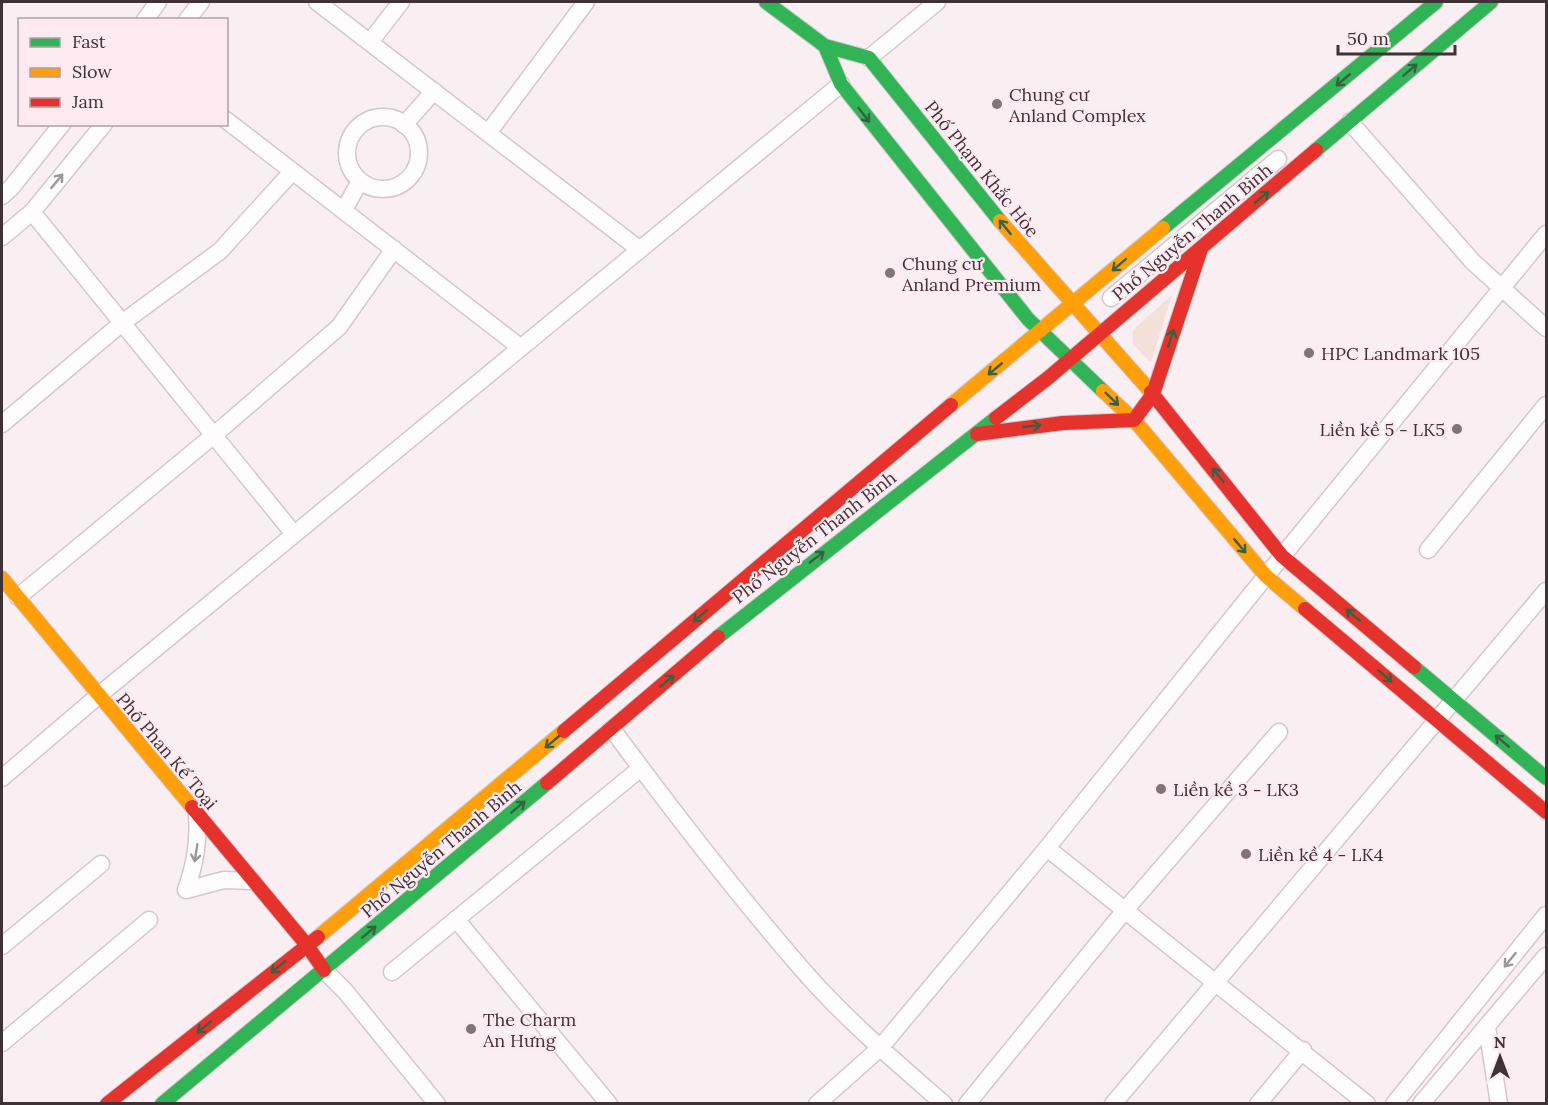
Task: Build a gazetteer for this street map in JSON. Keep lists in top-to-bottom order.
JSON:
{
  "streets": {
    "main road": ["Phố Phạm Khắc Hòe", "Phố Nguyễn Thanh Bình", "Phố Phan Kế Toại"]
  },
  "crossings": [
    ["Phố Phạm Khắc Hòe", "Phố Nguyễn Thanh Bình"],
    ["Phố Nguyễn Thanh Bình", "Phố Phan Kế Toại"]
  ],
  "places": [
    "Chung cư Anland Complex",
    "Chung cư Anland Premium",
    "HPC Landmark 105",
    "Liền kề 5 - LK5",
    "Liền kề 3 - LK3",
    "Liền kề 4 - LK4",
    "The Charm An Hưng"
  ],
  "legend": ["Fast", "Slow", "Jam"],
  "scale_bar": "50 m",
  "north": "top"
}
